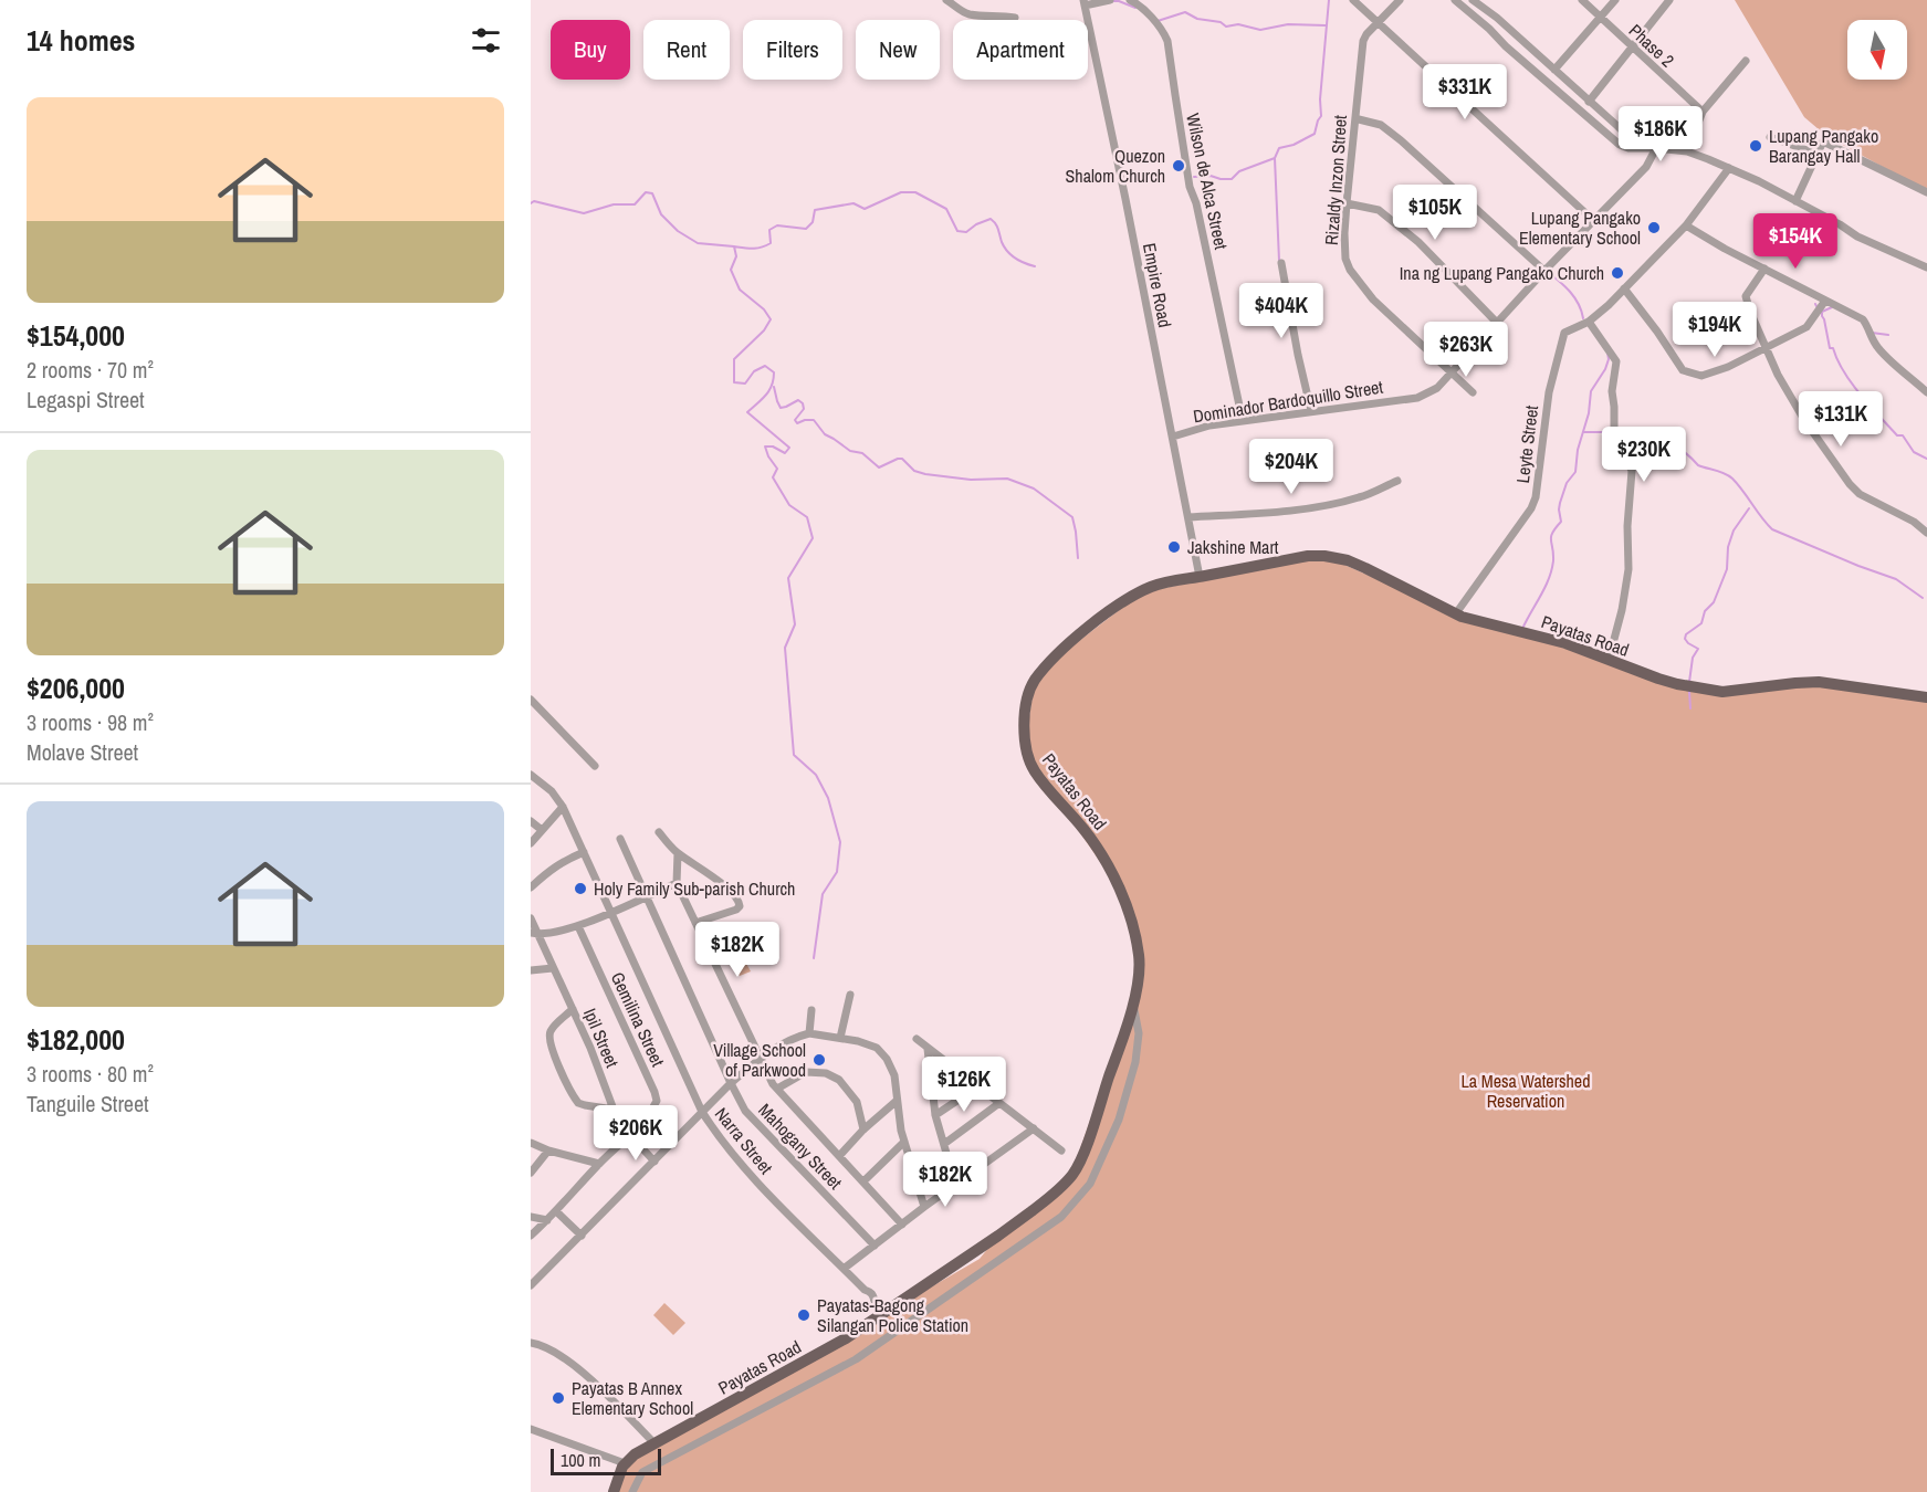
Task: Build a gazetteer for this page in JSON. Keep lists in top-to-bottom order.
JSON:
{
  "streets": {
    "main road": ["Payatas Road"],
    "street": [
      "Phase 2",
      "Rizaldy Inzon Street",
      "Wilson de Alca Street",
      "Empire Road",
      "Dominador Bardoquillo Street",
      "Leyte Street",
      "Gemilina Street",
      "Ipil Street",
      "Narra Street",
      "Mahogany Street"
    ]
  },
  "crossings": [
    ["Rizaldy Inzon Street", "Dominador Bardoquillo Street"],
    ["Wilson de Alca Street", "Dominador Bardoquillo Street"],
    ["Empire Road", "Dominador Bardoquillo Street"],
    ["Empire Road", "Payatas Road"],
    ["Leyte Street", "Payatas Road"],
    ["Payatas Road", "Narra Street"],
    ["Gemilina Street", "Ipil Street"]
  ],
  "parks": ["La Mesa Watershed Reservation"],
  "places": [
    "Lupang Pangako Barangay Hall",
    "Quezon Shalom Church",
    "Lupang Pangako Elementary School",
    "Ina ng Lupang Pangako Church",
    "Jakshine Mart",
    "Holy Family Sub-parish Church",
    "Village School of Parkwood",
    "Payatas-Bagong Silangan Police Station",
    "Payatas B Annex Elementary School"
  ],
  "scale_bar": "100 m",
  "north": "bottom",
  "page": {
    "heading": "14 homes",
    "chip": [
      "Buy",
      "Rent",
      "Filters",
      "New",
      "Apartment"
    ],
    "price": [
      "$331K",
      "$186K",
      "$105K",
      "$154K",
      "$404K",
      "$194K",
      "$263K",
      "$131K",
      "$230K",
      "$204K",
      "$182K",
      "$126K",
      "$206K",
      "$182K"
    ],
    "list": [
      {
        "name": "$154,000",
        "note": "2 rooms · 70 m² · Legaspi Street"
      },
      {
        "name": "$206,000",
        "note": "3 rooms · 98 m² · Molave Street"
      },
      {
        "name": "$182,000",
        "note": "3 rooms · 80 m² · Tanguile Street"
      }
    ],
    "scale": "100 m"
  }
}
